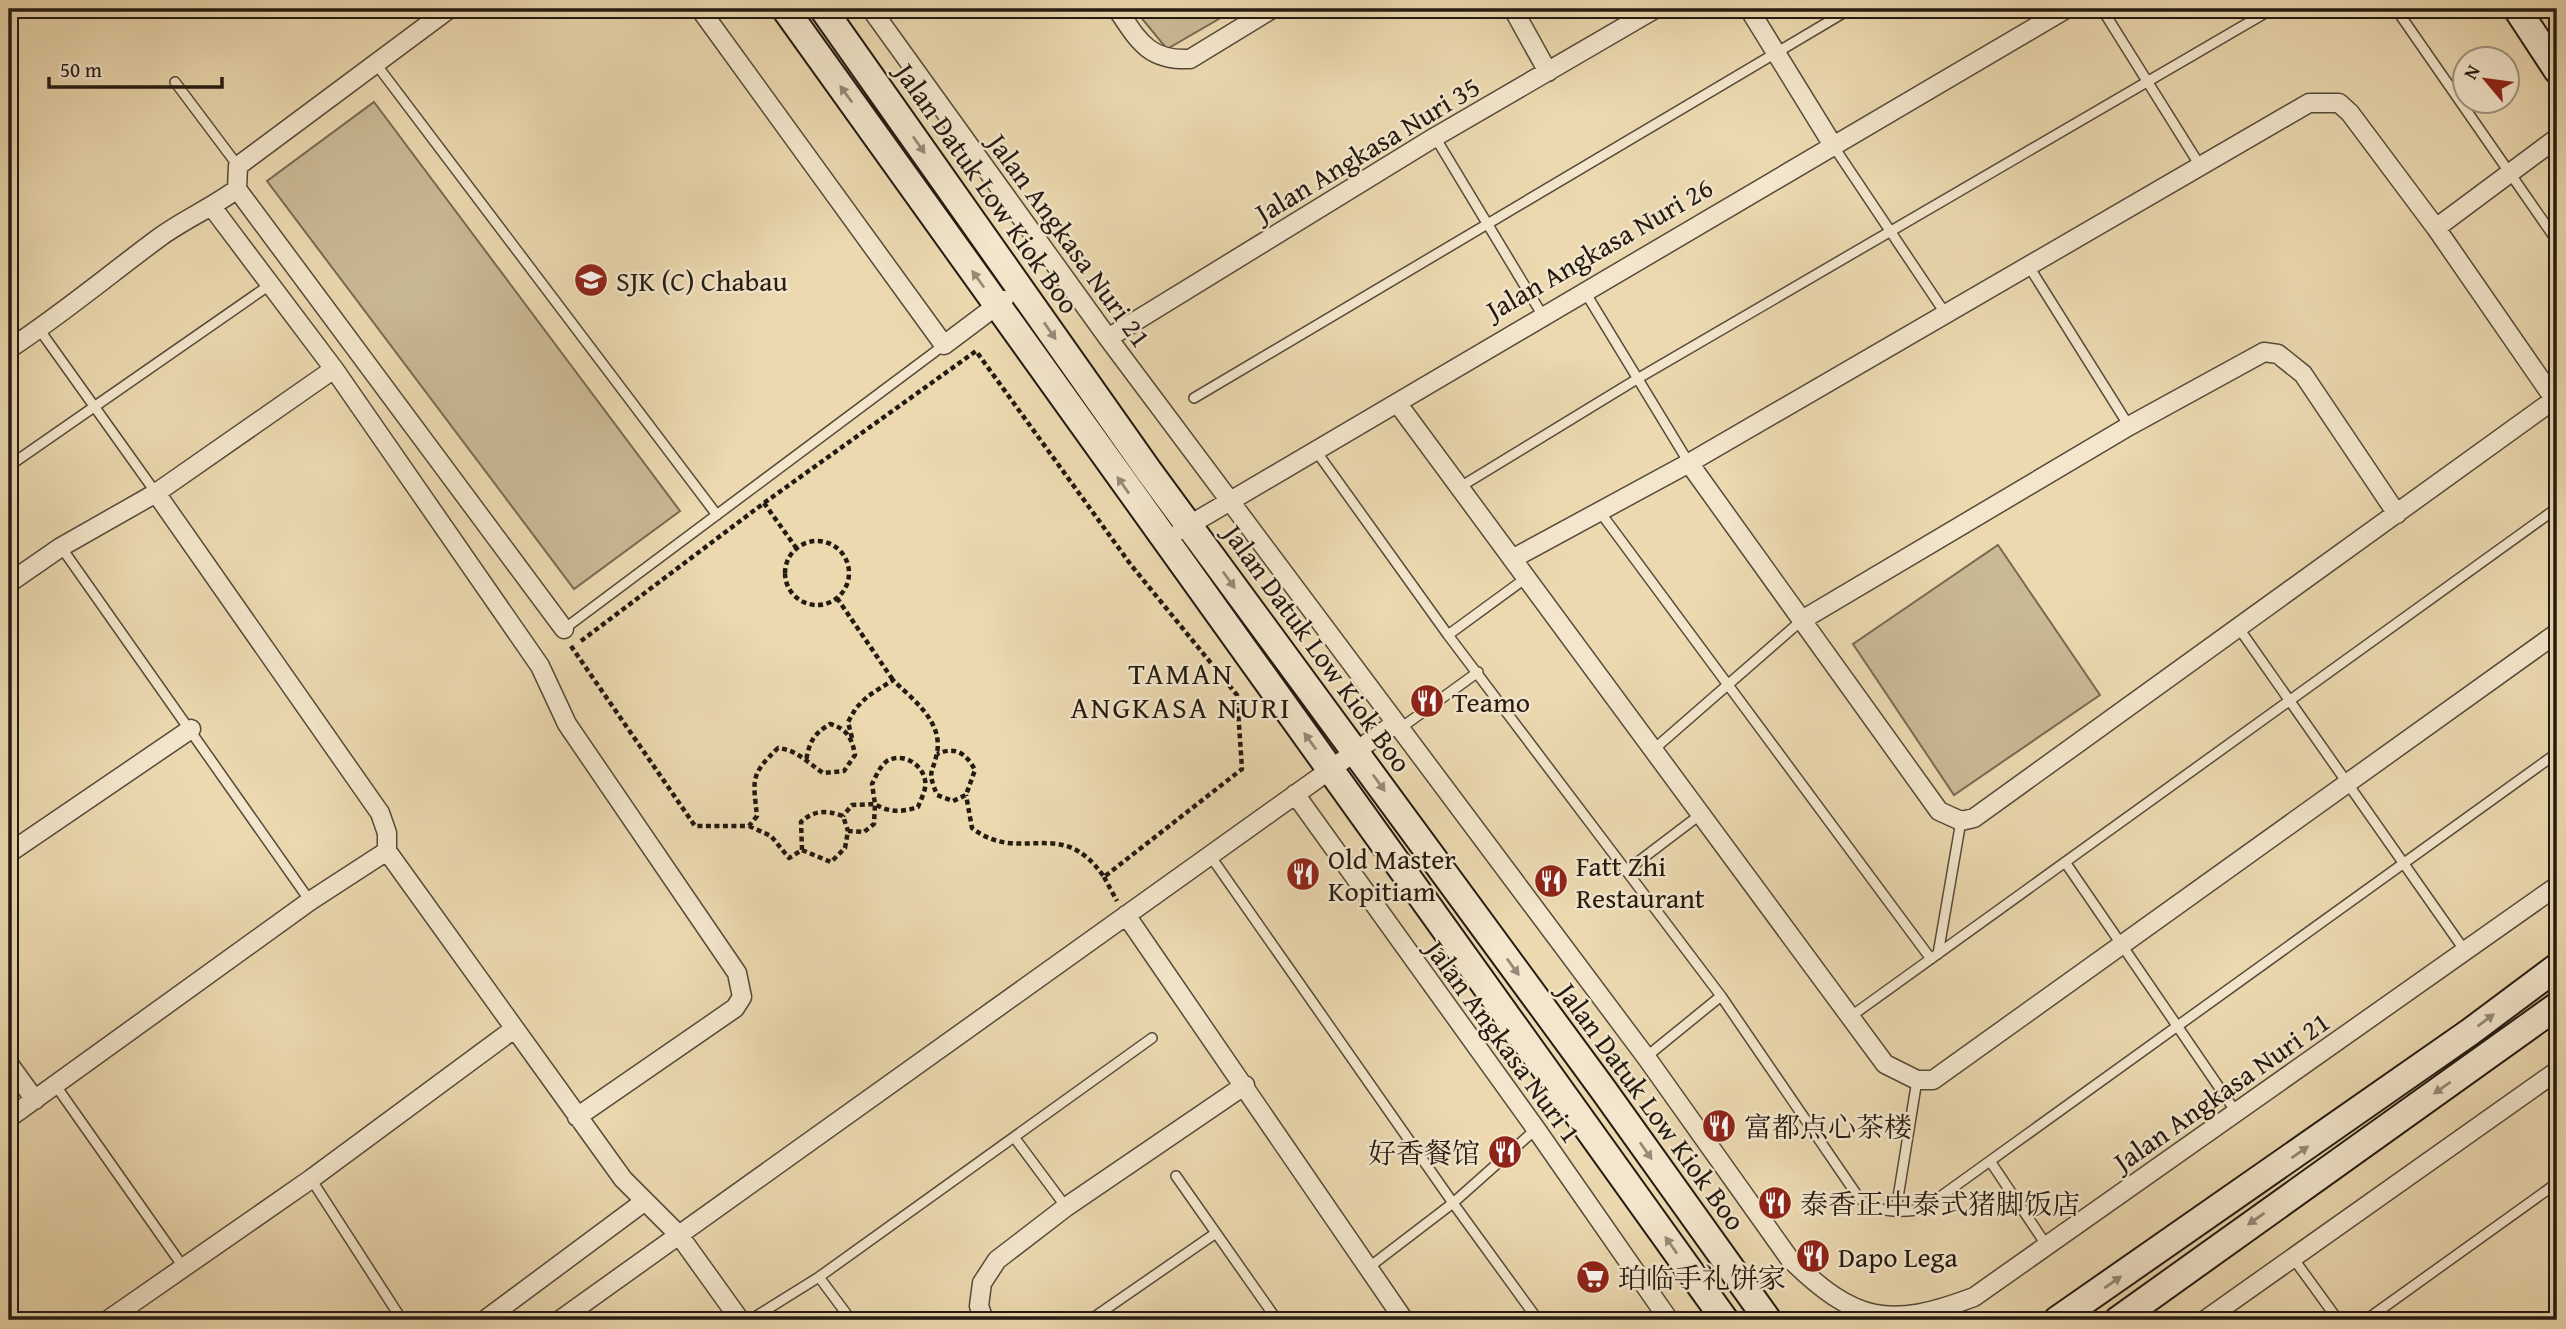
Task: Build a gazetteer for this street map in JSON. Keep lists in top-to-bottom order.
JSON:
{
  "streets": {
    "main road": ["Jalan Datuk Low Kiok Boo"],
    "street": [
      "Jalan Angkasa Nuri 35",
      "Jalan Angkasa Nuri 21",
      "Jalan Angkasa Nuri 26",
      "Jalan Angkasa Nuri 1"
    ]
  },
  "crossings": [
    ["Jalan Angkasa Nuri 35", "Jalan Angkasa Nuri 21"],
    ["Jalan Datuk Low Kiok Boo", "Jalan Angkasa Nuri 26"],
    ["Jalan Angkasa Nuri 21", "Jalan Angkasa Nuri 26"]
  ],
  "districts": ["TAMAN ANGKASA NURI"],
  "places": {
    "school or university": ["SJK (C) Chabau"],
    "restaurant": [
      "Teamo",
      "Old Master Kopitiam",
      "Fatt Zhi Restaurant",
      "富都点心茶楼",
      "好香餐馆",
      "泰香正中泰式猪脚饭店",
      "Dapo Lega"
    ],
    "supermarket": ["珀临手礼饼家"]
  },
  "scale_bar": "50 m",
  "north": "top left"
}
